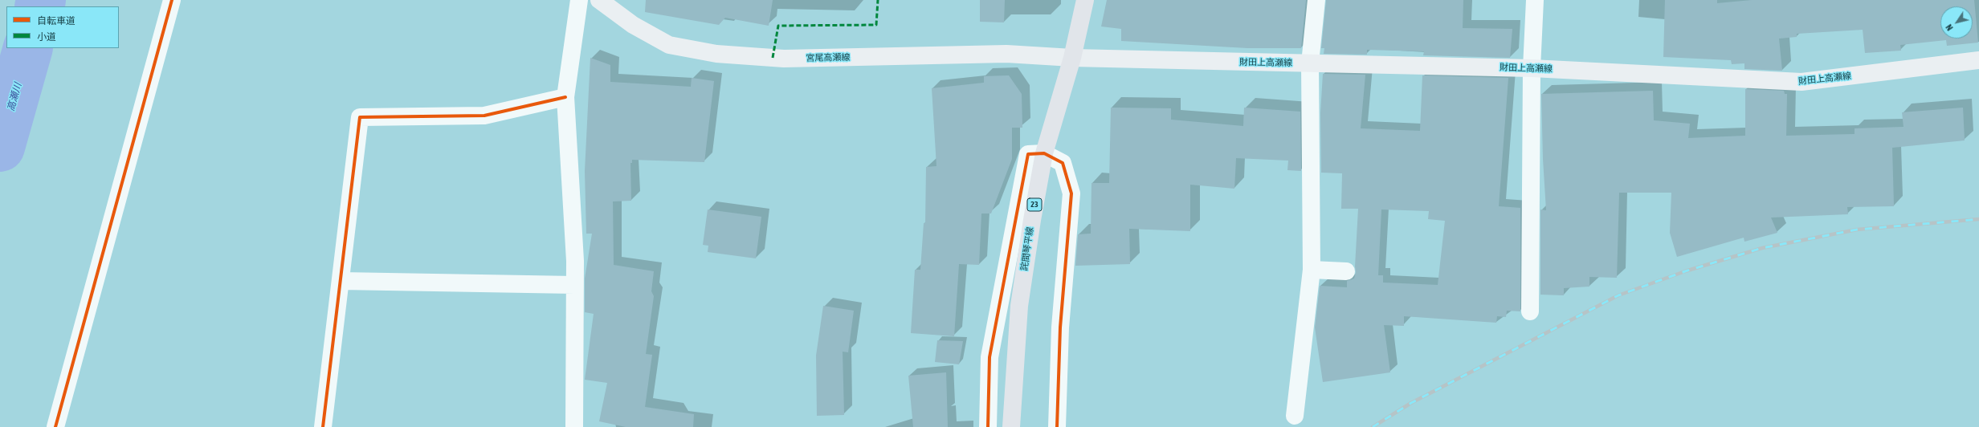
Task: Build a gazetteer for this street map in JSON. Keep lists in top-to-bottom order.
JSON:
{
  "streets": {
    "main road": [
      "宮尾高瀬線",
      "財田上高瀬線",
      "23",
      "詫間琴平線"
    ]
  },
  "crossings": [
    ["宮尾高瀬線", "財田上高瀬線"],
    ["宮尾高瀬線", "詫間琴平線"],
    ["財田上高瀬線", "詫間琴平線"]
  ],
  "water": ["高瀬川"],
  "legend": ["自転車道", "小道"],
  "north": "bottom left"
}
